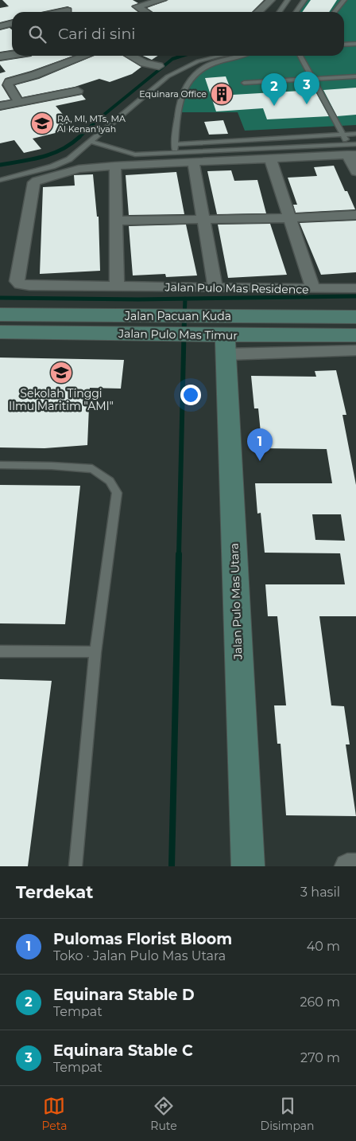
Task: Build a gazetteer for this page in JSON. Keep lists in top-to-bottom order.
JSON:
{
  "streets": {
    "street": [
      "Jalan Pulo Mas Residence",
      "Jalan Pacuan Kuda",
      "Jalan Pulo Mas Timur",
      "Jalan Pulo Mas Utara"
    ]
  },
  "crossings": [
    ["Jalan Pacuan Kuda", "Jalan Pulo Mas Timur"],
    ["Jalan Pulo Mas Timur", "Jalan Pulo Mas Utara"]
  ],
  "places": {
    "building": ["Equinara Office"],
    "school or university": ["RA, MI, MTs, MA Al Kenan'iyah", "Sekolah Tinggi Ilmu Maritim \"AMI\""]
  },
  "page": {
    "search": "Cari di sini",
    "pins": ["3", "2", "1"],
    "heading": ["Terdekat", "3 hasil"],
    "list": [
      {
        "mark": "1",
        "name": "Pulomas Florist Bloom",
        "note": "Toko · Jalan Pulo Mas Utara",
        "value": "40 m"
      },
      {
        "mark": "2",
        "name": "Equinara Stable D",
        "note": "Tempat",
        "value": "260 m"
      },
      {
        "mark": "3",
        "name": "Equinara Stable C",
        "note": "Tempat",
        "value": "270 m"
      }
    ],
    "nav": ["Peta", "Rute", "Disimpan"]
  }
}
